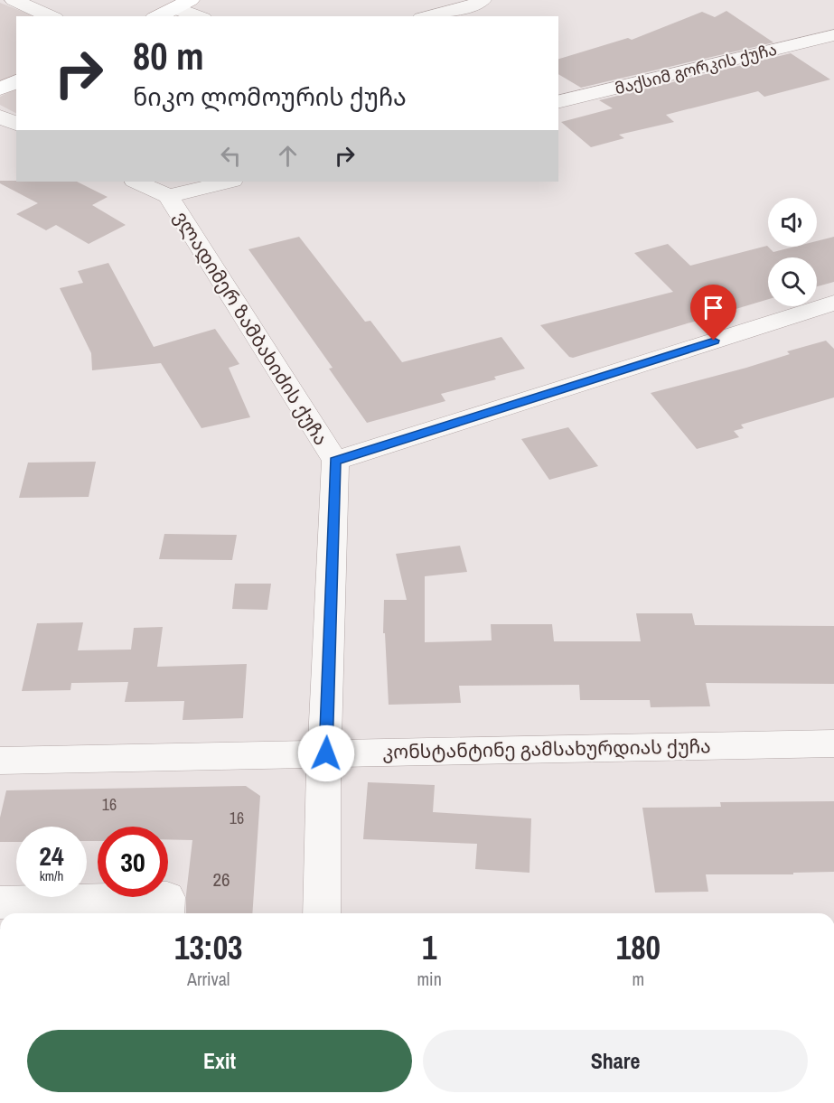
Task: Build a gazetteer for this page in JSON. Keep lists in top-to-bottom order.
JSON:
{
  "streets": {
    "street": ["მაქსიმ გორკის ქუჩა", "ვლადიმერ ზამბახიძის ქუჩა", "კონსტანტინე გამსახურდიას ქუჩა"]
  },
  "crossings": [
    ["ვლადიმერ ზამბახიძის ქუჩა", "კონსტანტინე გამსახურდიას ქუჩა"]
  ],
  "house_numbers": ["16", "16", "26"],
  "page": {
    "turn": ["80 m", "ნიკო ლომოურის ქუჩა"],
    "speed": "24 km/h",
    "limit": "30",
    "eta": [
      "13:03",
      "Arrival",
      "1",
      "min",
      "180",
      "m"
    ],
    "buttons": ["Exit", "Share"]
  }
}
